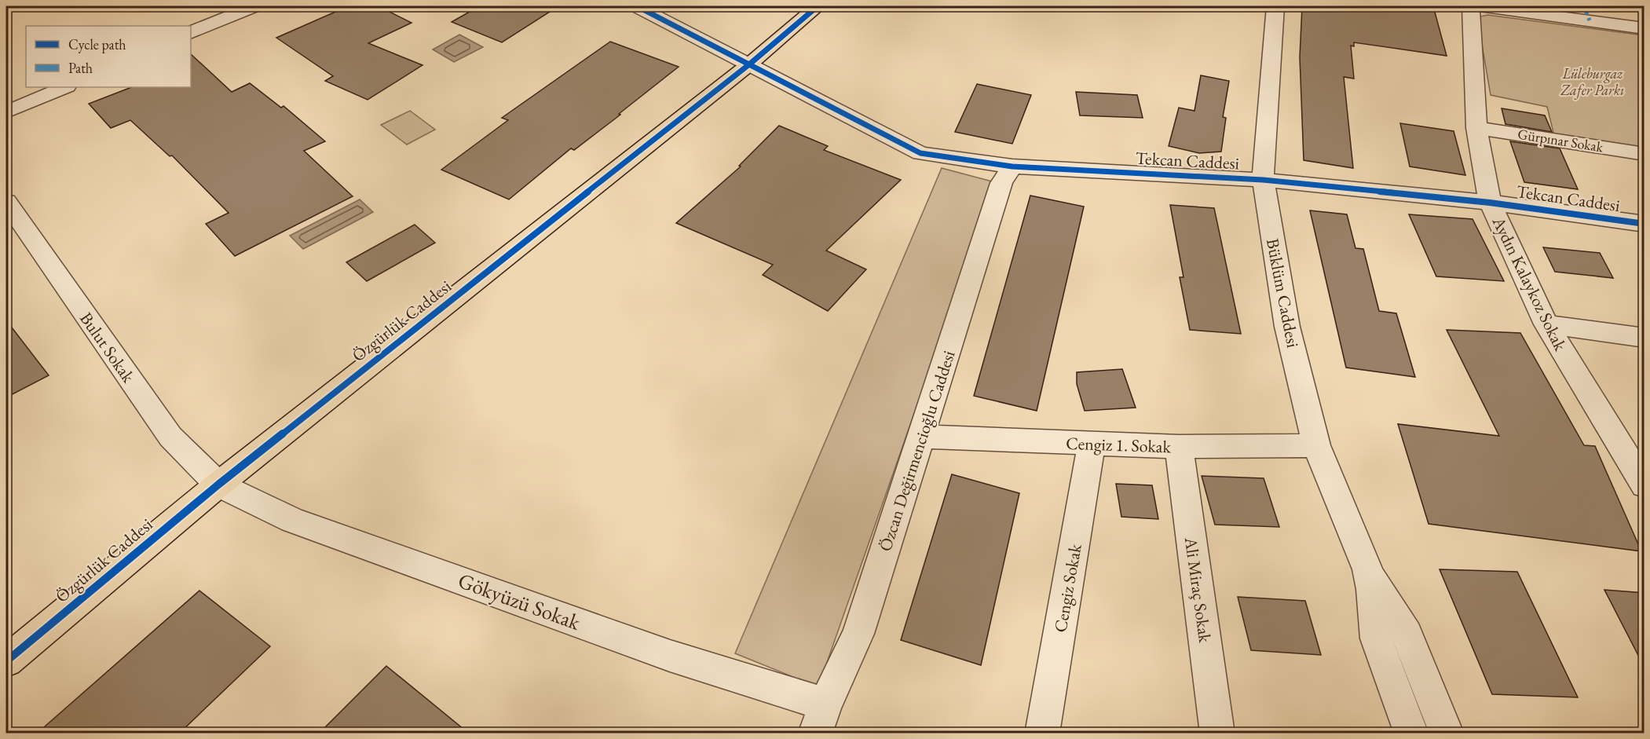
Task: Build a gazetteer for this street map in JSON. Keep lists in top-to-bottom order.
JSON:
{
  "streets": {
    "main road": ["Özgürlük Caddesi"],
    "street": [
      "Gürpınar Sokak",
      "Tekcan Caddesi",
      "Aydın Kalaykoz Sokak",
      "Büklüm Caddesi",
      "Bulut Sokak",
      "Cengiz 1. Sokak",
      "Özcan Değirmencioğlu Caddesi",
      "Cengiz Sokak",
      "Ali Miraç Sokak",
      "Gökyüzü Sokak"
    ]
  },
  "crossings": [
    ["Gürpınar Sokak", "Aydın Kalaykoz Sokak"],
    ["Tekcan Caddesi", "Aydın Kalaykoz Sokak"],
    ["Tekcan Caddesi", "Büklüm Caddesi"],
    ["Tekcan Caddesi", "Özgürlük Caddesi"],
    ["Tekcan Caddesi", "Özcan Değirmencioğlu Caddesi"],
    ["Büklüm Caddesi", "Cengiz 1. Sokak"],
    ["Özgürlük Caddesi", "Bulut Sokak"],
    ["Özgürlük Caddesi", "Gökyüzü Sokak"],
    ["Bulut Sokak", "Gökyüzü Sokak"],
    ["Cengiz 1. Sokak", "Özcan Değirmencioğlu Caddesi"],
    ["Cengiz 1. Sokak", "Cengiz Sokak"],
    ["Cengiz 1. Sokak", "Ali Miraç Sokak"],
    ["Özcan Değirmencioğlu Caddesi", "Gökyüzü Sokak"]
  ],
  "parks": ["Lüleburgaz Zafer Parkı"],
  "legend": ["Cycle path", "Path"]
}
